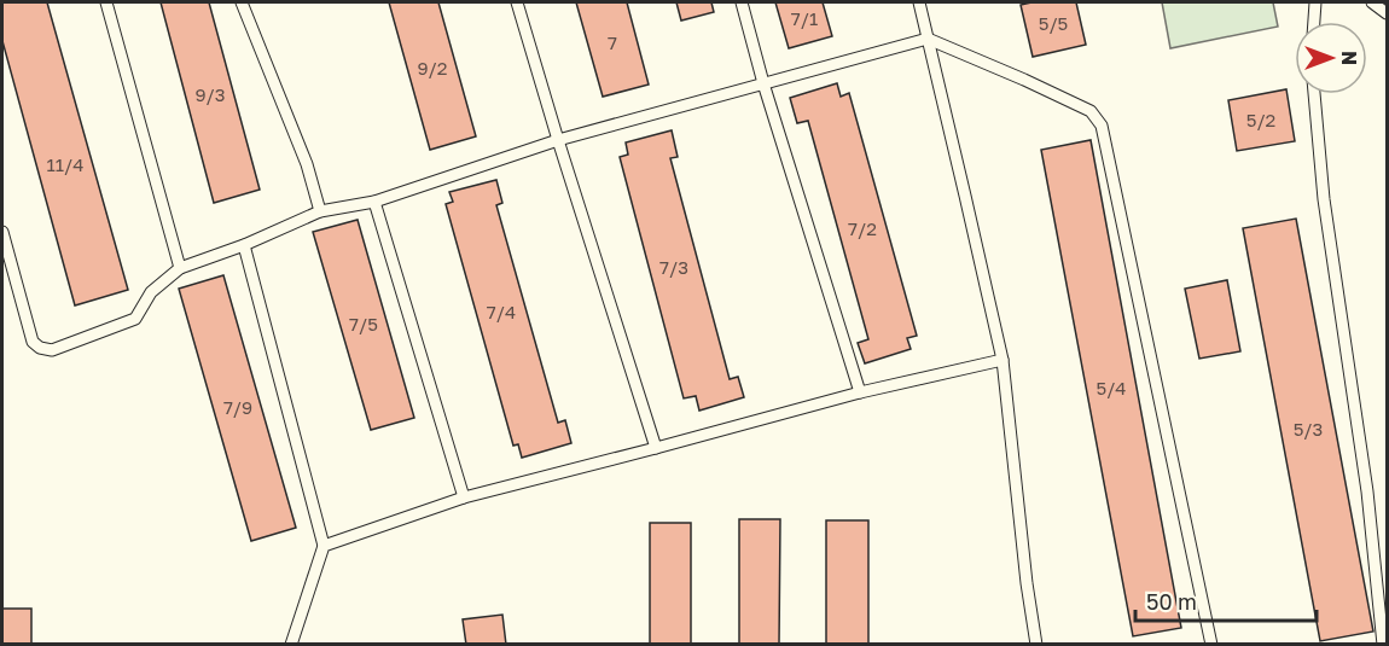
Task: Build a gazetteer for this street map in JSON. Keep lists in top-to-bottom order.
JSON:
{
  "house_numbers": [
    "7/1",
    "5/5",
    "7",
    "9/2",
    "9/3",
    "5/2",
    "11/4",
    "7/2",
    "7/3",
    "7/4",
    "7/5",
    "5/4",
    "7/9",
    "5/3"
  ],
  "scale_bar": "50 m",
  "north": "right"
}
